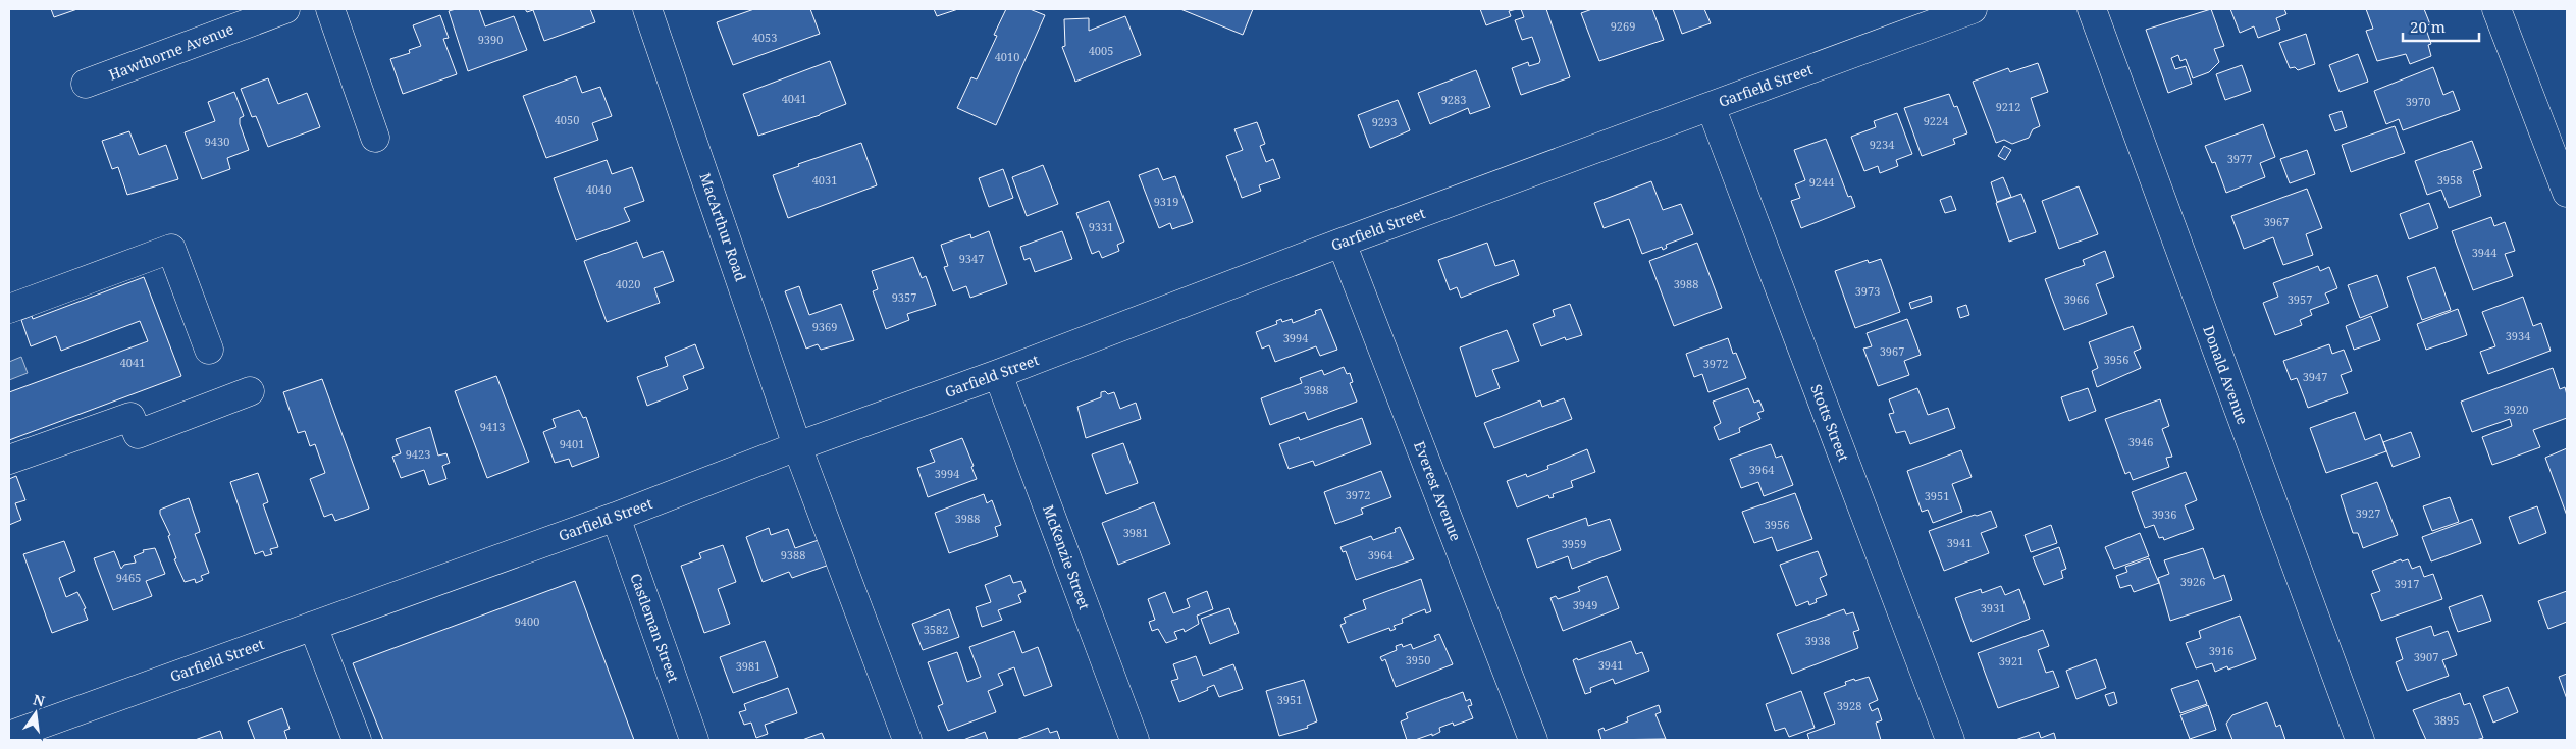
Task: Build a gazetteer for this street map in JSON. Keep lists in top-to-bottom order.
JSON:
{
  "streets": {
    "street": [
      "Hawthorne Avenue",
      "Garfield Street",
      "MacArthur Road",
      "Donald Avenue",
      "Stotts Street",
      "Everest Avenue",
      "McKenzie Street",
      "Castleman Street"
    ]
  },
  "crossings": [
    ["Garfield Street", "MacArthur Road"],
    ["Garfield Street", "Stotts Street"],
    ["Garfield Street", "Everest Avenue"],
    ["Garfield Street", "McKenzie Street"],
    ["Garfield Street", "Castleman Street"]
  ],
  "house_numbers": [
    "9269",
    "4053",
    "9390",
    "4005",
    "4010",
    "4041",
    "9283",
    "3970",
    "9212",
    "4050",
    "9224",
    "9293",
    "9430",
    "9234",
    "3977",
    "4031",
    "3958",
    "9244",
    "4040",
    "9319",
    "3967",
    "9331",
    "3944",
    "9347",
    "4020",
    "3988",
    "3973",
    "9357",
    "3966",
    "3957",
    "9369",
    "3934",
    "3994",
    "3967",
    "3956",
    "4041",
    "3972",
    "3947",
    "3988",
    "3920",
    "9413",
    "3946",
    "9401",
    "9423",
    "3964",
    "3994",
    "3972",
    "3951",
    "3927",
    "3936",
    "3988",
    "3956",
    "3981",
    "3941",
    "3959",
    "9388",
    "3964",
    "9465",
    "3926",
    "3917",
    "3949",
    "3931",
    "9400",
    "3582",
    "3938",
    "3916",
    "3907",
    "3950",
    "3921",
    "3941",
    "3981",
    "3951",
    "3928",
    "3895"
  ],
  "scale_bar": "20 m",
  "north": "top"
}
